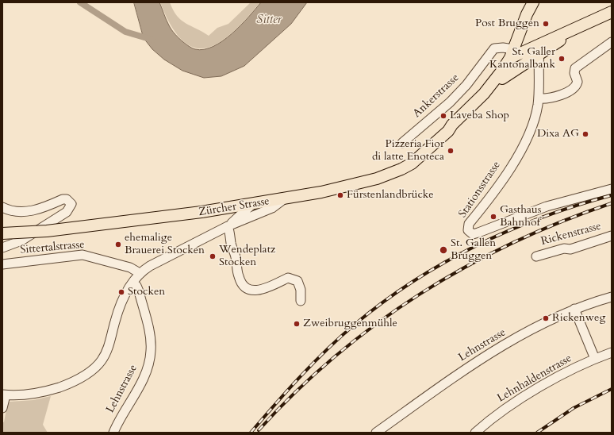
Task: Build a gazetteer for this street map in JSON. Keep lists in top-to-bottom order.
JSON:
{
  "streets": {
    "main road": ["Zürcher Strasse"],
    "street": [
      "Ankerstrasse",
      "Stationsstrasse",
      "Rickenstrasse",
      "Sittertalstrasse",
      "Lehnstrasse",
      "Lehnhaldenstrasse"
    ]
  },
  "crossings": [
    ["Ankerstrasse", "Zürcher Strasse"]
  ],
  "water": ["Sitter"],
  "places": [
    "Post Bruggen",
    "St. Galler Kantonalbank",
    "Laveba Shop",
    "Dixa AG",
    "Pizzeria Fior di latte Enoteca",
    "Fürstenlandbrücke",
    "Gasthaus Bahnhof",
    "ehemalige Brauerei Stocken",
    "St. Gallen Bruggen",
    "Wendeplatz Stocken",
    "Stocken",
    "Rickenweg",
    "Zweibruggenmühle"
  ]
}
